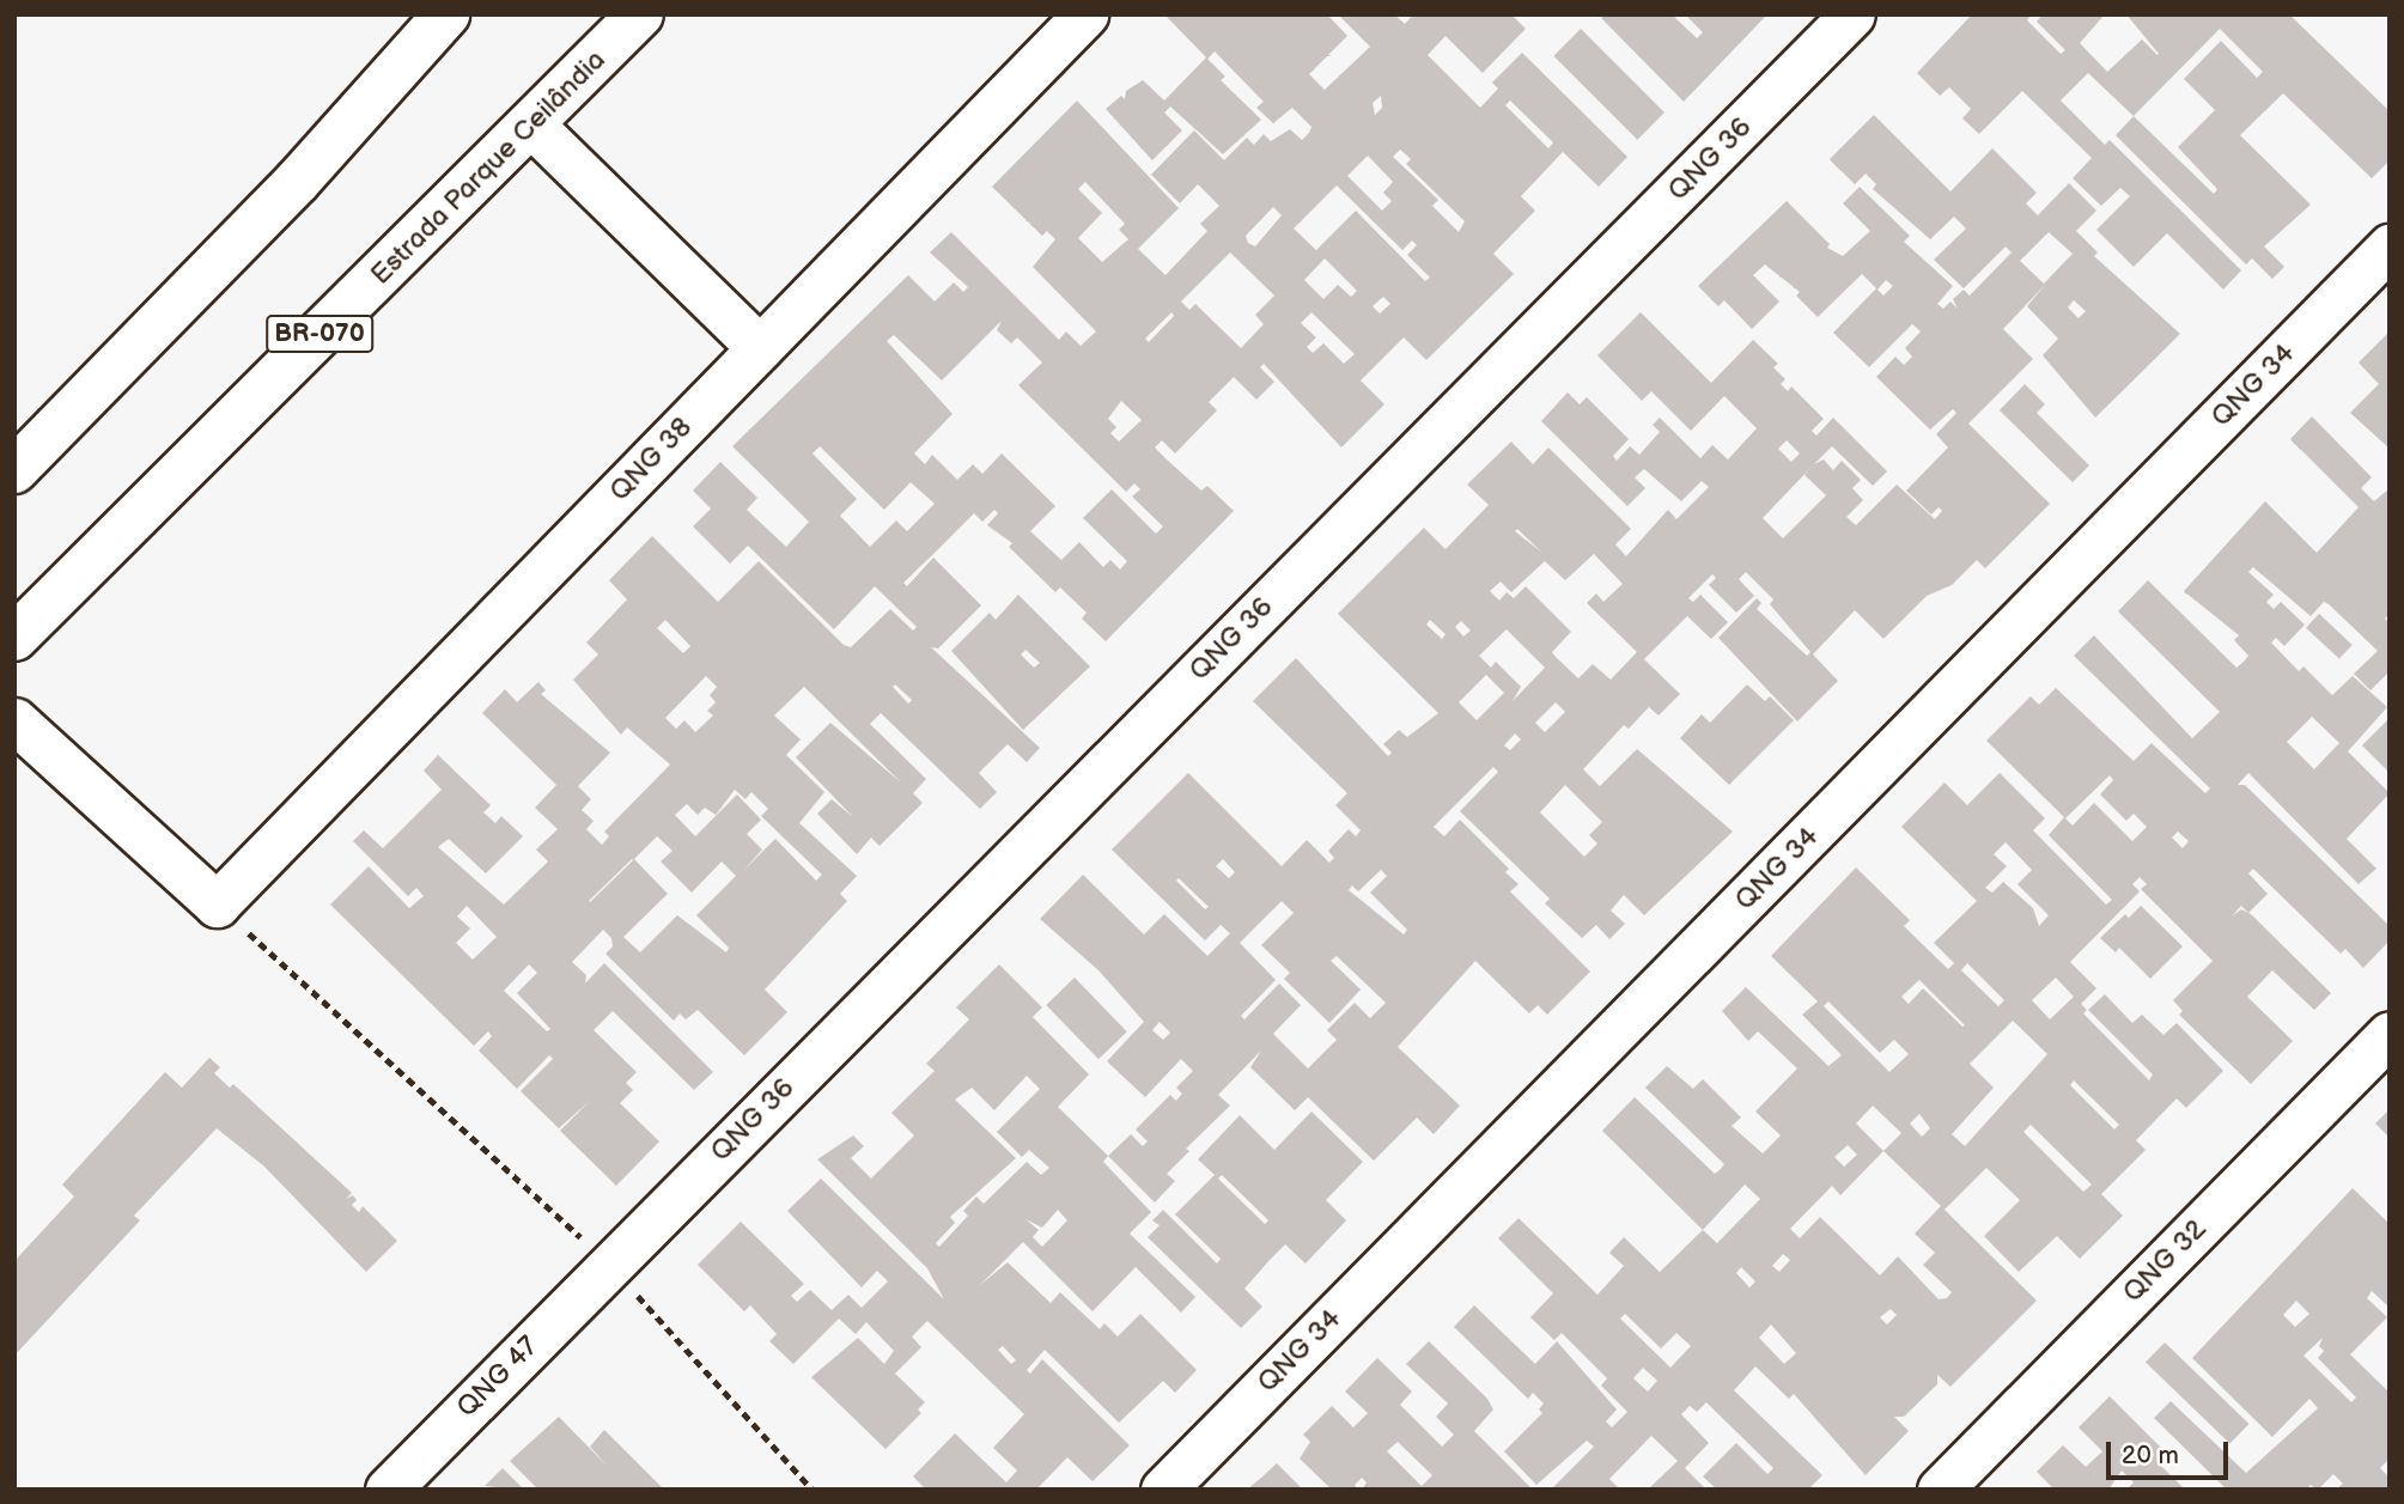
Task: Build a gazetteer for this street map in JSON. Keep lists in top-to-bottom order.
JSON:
{
  "streets": {
    "highway": ["Estrada Parque Ceilândia", "BR-070"],
    "street": [
      "QNG 36",
      "QNG 34",
      "QNG 38",
      "QNG 32",
      "QNG 47"
    ]
  },
  "crossings": [
    ["QNG 36", "QNG 47"]
  ],
  "scale_bar": "20 m"
}
